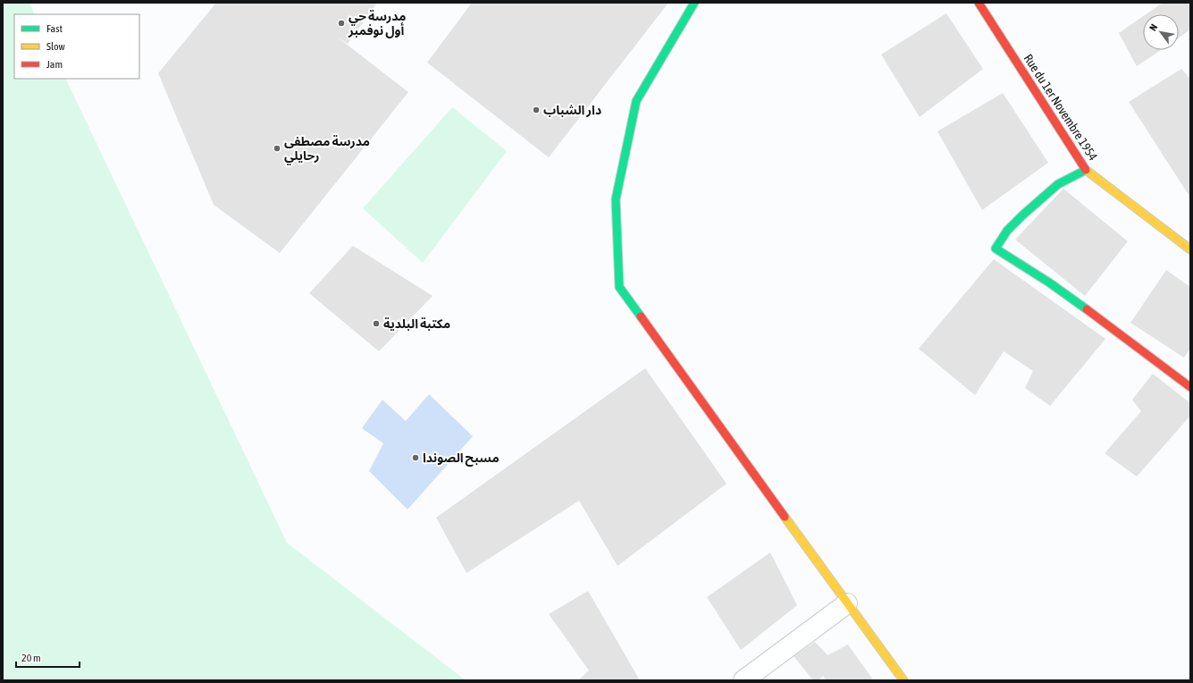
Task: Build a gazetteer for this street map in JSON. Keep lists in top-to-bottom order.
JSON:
{
  "streets": {
    "street": ["Rue du 1er Novembre 1954"]
  },
  "places": [
    "مدرسة حي أول نوفمبر",
    "دار الشباب",
    "مدرسة مصطفى رحايلي",
    "مكتبة البلدية",
    "مسبح الصوندا"
  ],
  "legend": ["Fast", "Slow", "Jam"],
  "scale_bar": "20 m",
  "north": "top left"
}
